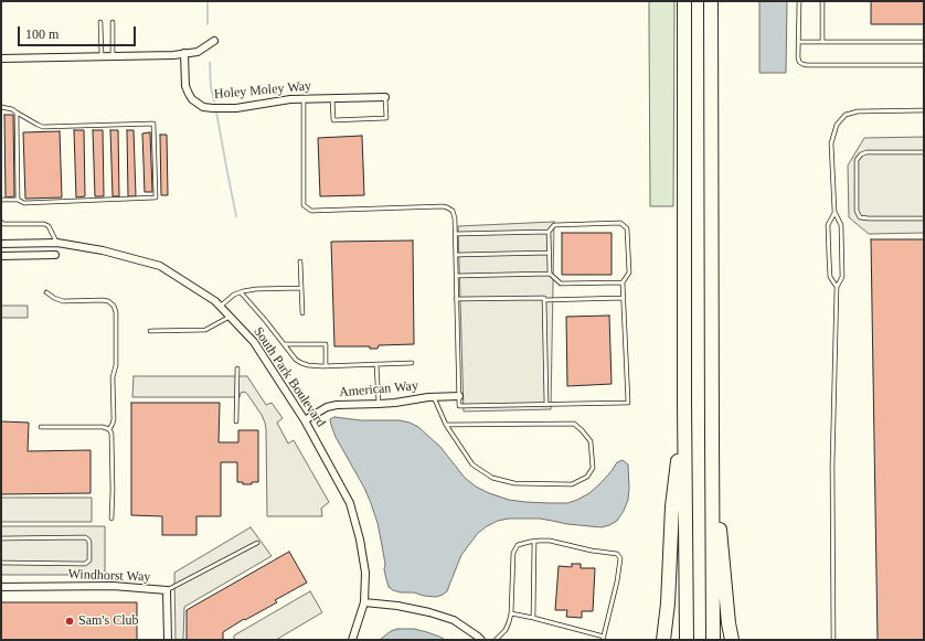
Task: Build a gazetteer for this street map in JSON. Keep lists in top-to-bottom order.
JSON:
{
  "streets": {
    "street": [
      "Holey Moley Way",
      "South Park Boulevard",
      "American Way",
      "Windhorst Way"
    ]
  },
  "crossings": [
    ["South Park Boulevard", "American Way"]
  ],
  "places": ["Sam's Club"],
  "scale_bar": "100 m"
}
